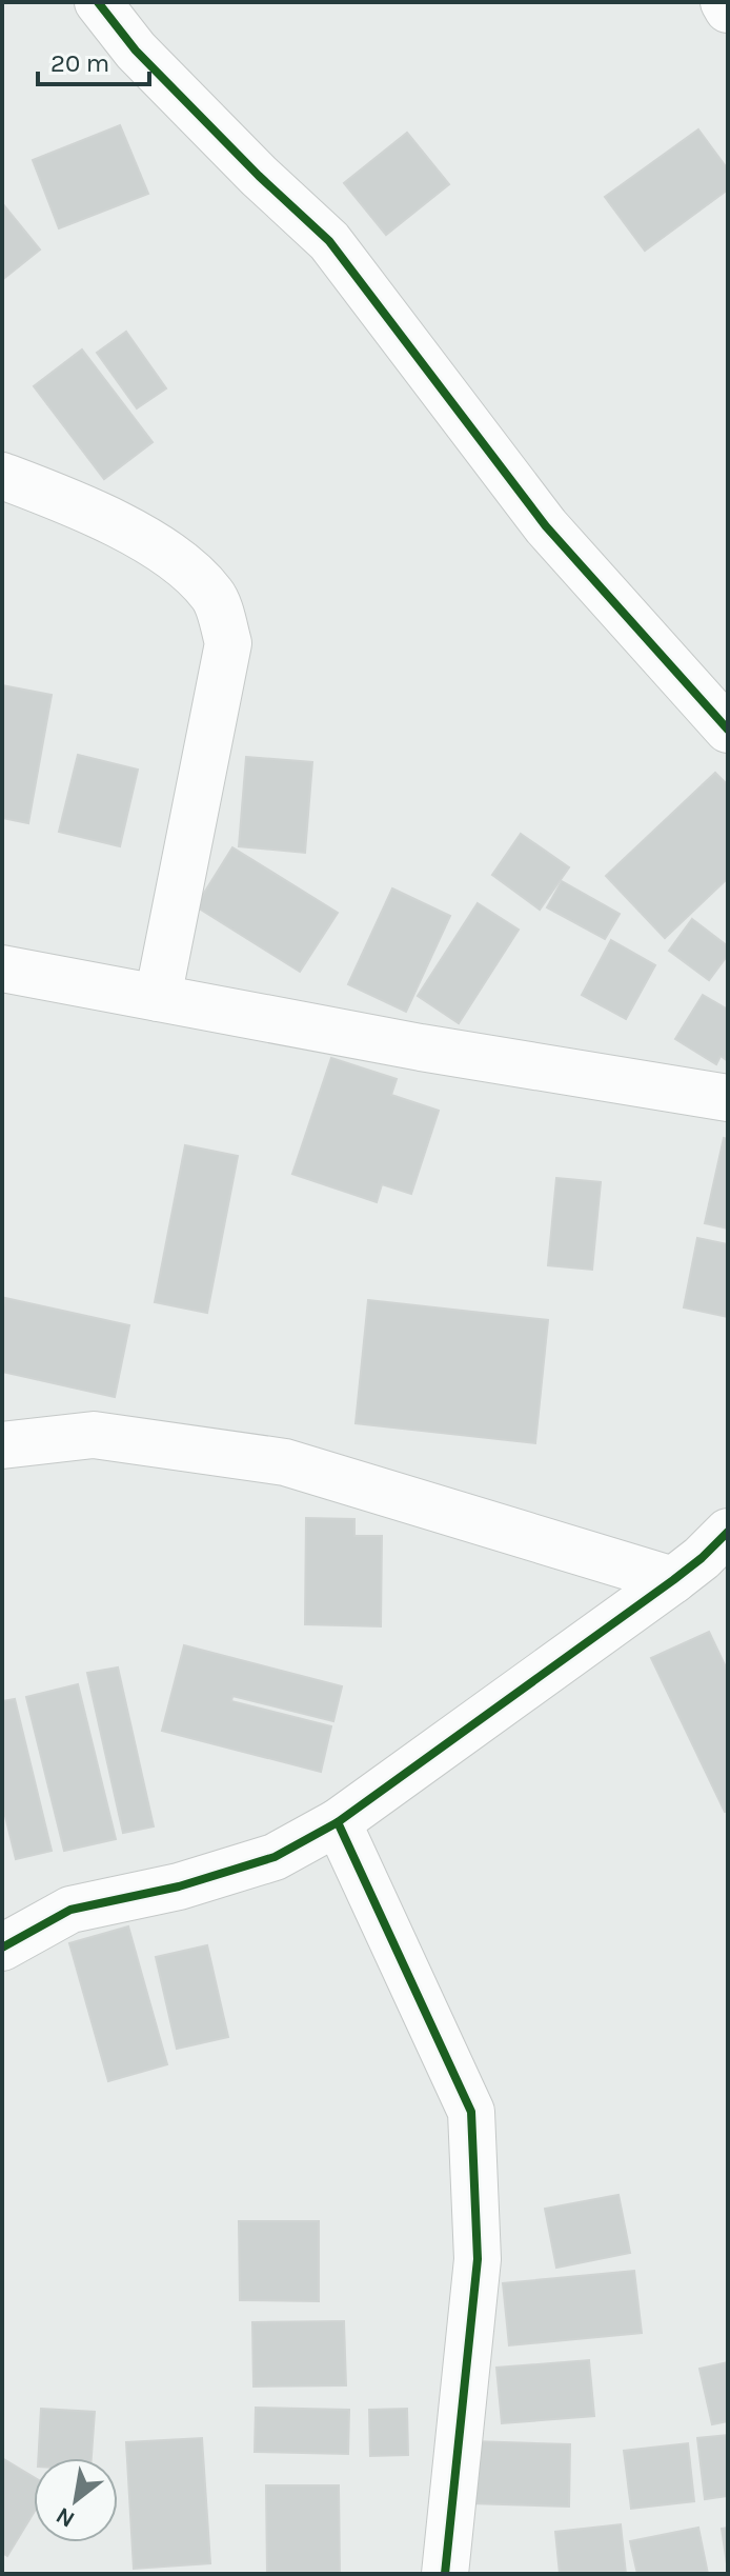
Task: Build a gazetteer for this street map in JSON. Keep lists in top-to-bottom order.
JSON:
{
  "scale_bar": "20 m",
  "north": "bottom left"
}
